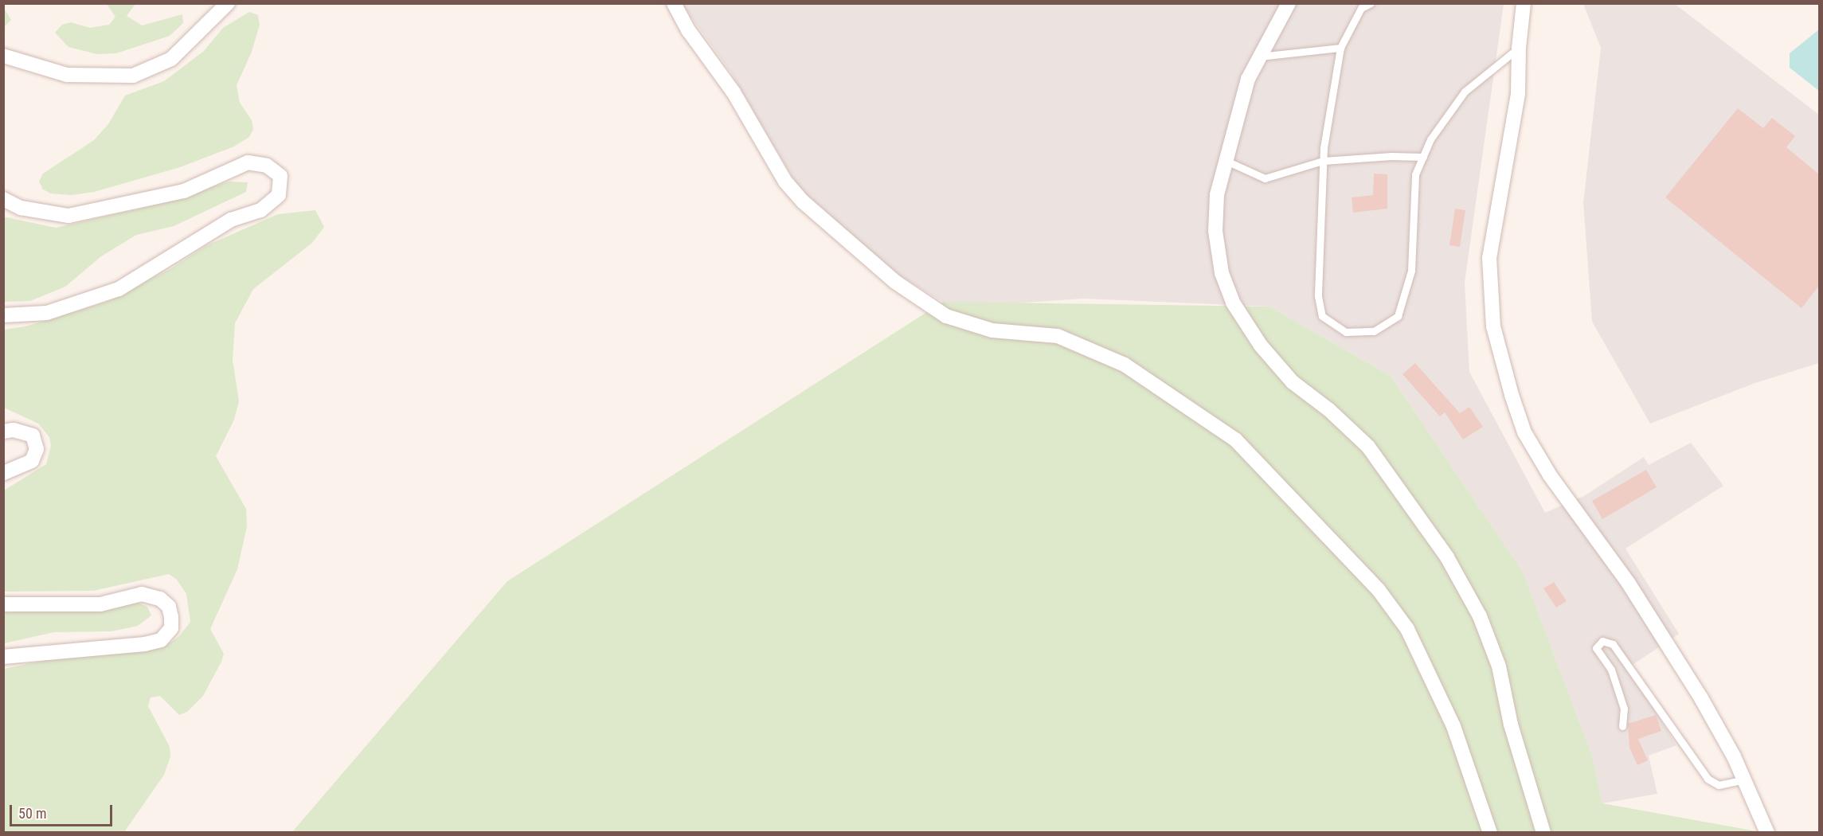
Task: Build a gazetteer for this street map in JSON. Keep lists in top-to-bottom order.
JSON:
{
  "scale_bar": "50 m"
}
